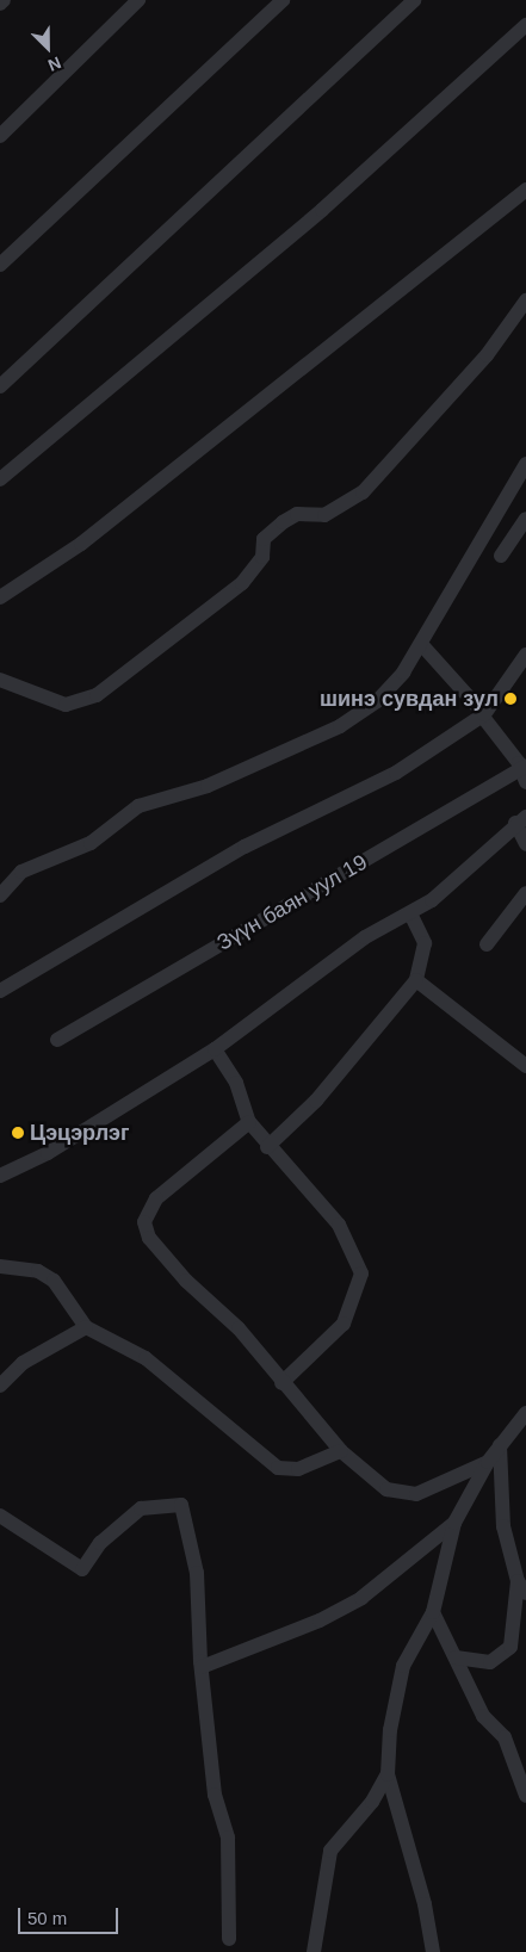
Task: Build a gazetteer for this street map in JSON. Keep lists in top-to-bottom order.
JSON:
{
  "streets": {
    "street": ["Зүүн баян уул 19"]
  },
  "places": ["шинэ сувдан зул", "Цэцэрлэг"],
  "scale_bar": "50 m",
  "north": "bottom right"
}
